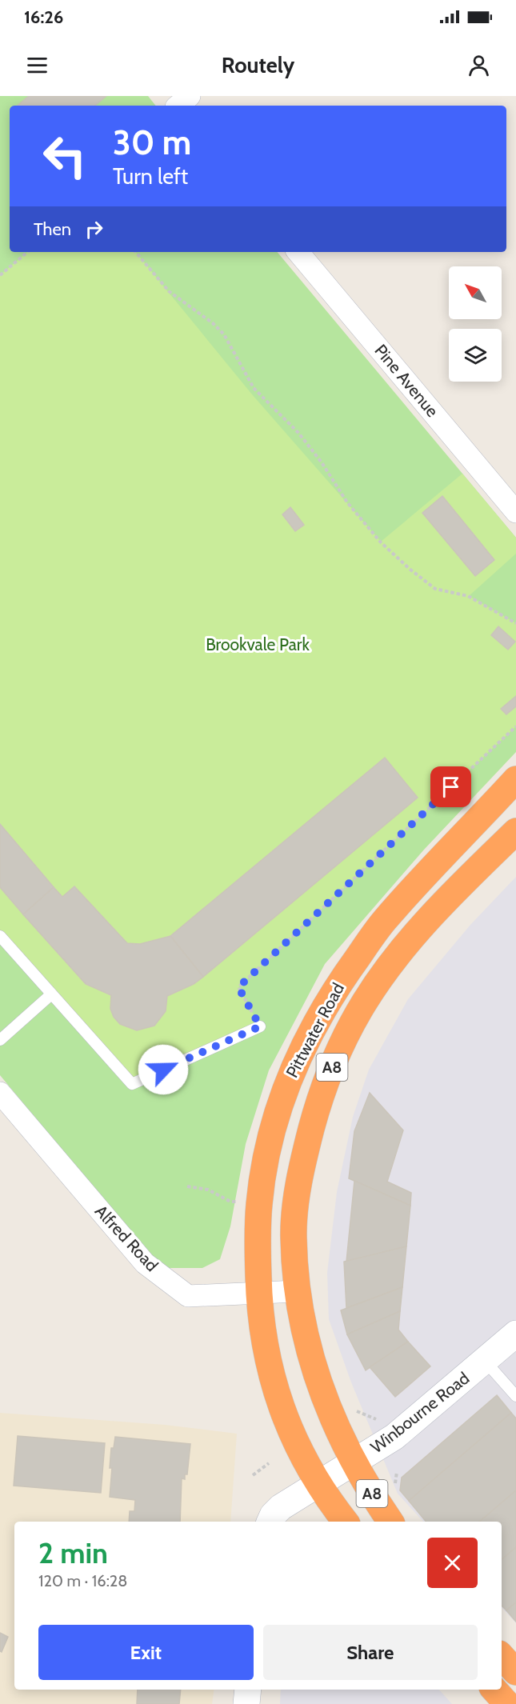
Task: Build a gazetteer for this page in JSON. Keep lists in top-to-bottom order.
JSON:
{
  "streets": {
    "highway": ["Pittwater Road", "A8"],
    "main road": ["Winbourne Road"],
    "street": ["Pine Avenue", "Alfred Road"]
  },
  "crossings": [
    ["Pittwater Road", "Alfred Road"],
    ["Pittwater Road", "Winbourne Road"]
  ],
  "parks": ["Brookvale Park"],
  "north": "top left",
  "page": {
    "status": "16:26",
    "header": "Routely",
    "turn": ["30 m", "Turn left"],
    "then": "Then",
    "heading": ["2 min", "120 m · 16:28"],
    "buttons": ["Exit", "Share"]
  }
}
